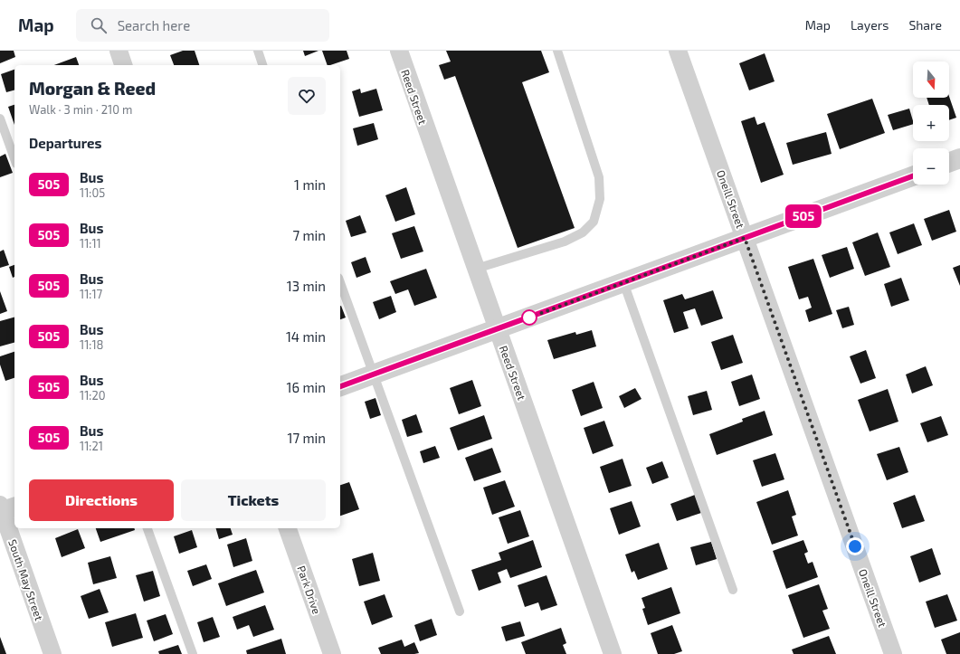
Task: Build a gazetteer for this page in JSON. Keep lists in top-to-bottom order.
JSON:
{
  "streets": {
    "street": [
      "Reed Street",
      "Oneill Street",
      "South May Street",
      "Park Drive"
    ]
  },
  "lines": ["bus line 505"],
  "north": "bottom",
  "page": {
    "header": "Map",
    "search": "Search here",
    "nav": ["Map", "Layers", "Share"],
    "on_map": "505",
    "map_buttons": ["+", "−"],
    "heading": [
      ["Morgan & Reed", "Walk · 3 min · 210 m"],
      "Departures"
    ],
    "list": [
      {
        "mark": "505",
        "name": "Bus",
        "note": "11:05",
        "value": "1 min"
      },
      {
        "mark": "505",
        "name": "Bus",
        "note": "11:11",
        "value": "7 min"
      },
      {
        "mark": "505",
        "name": "Bus",
        "note": "11:17",
        "value": "13 min"
      },
      {
        "mark": "505",
        "name": "Bus",
        "note": "11:18",
        "value": "14 min"
      },
      {
        "mark": "505",
        "name": "Bus",
        "note": "11:20",
        "value": "16 min"
      },
      {
        "mark": "505",
        "name": "Bus",
        "note": "11:21",
        "value": "17 min"
      }
    ],
    "buttons": ["Directions", "Tickets"]
  }
}
